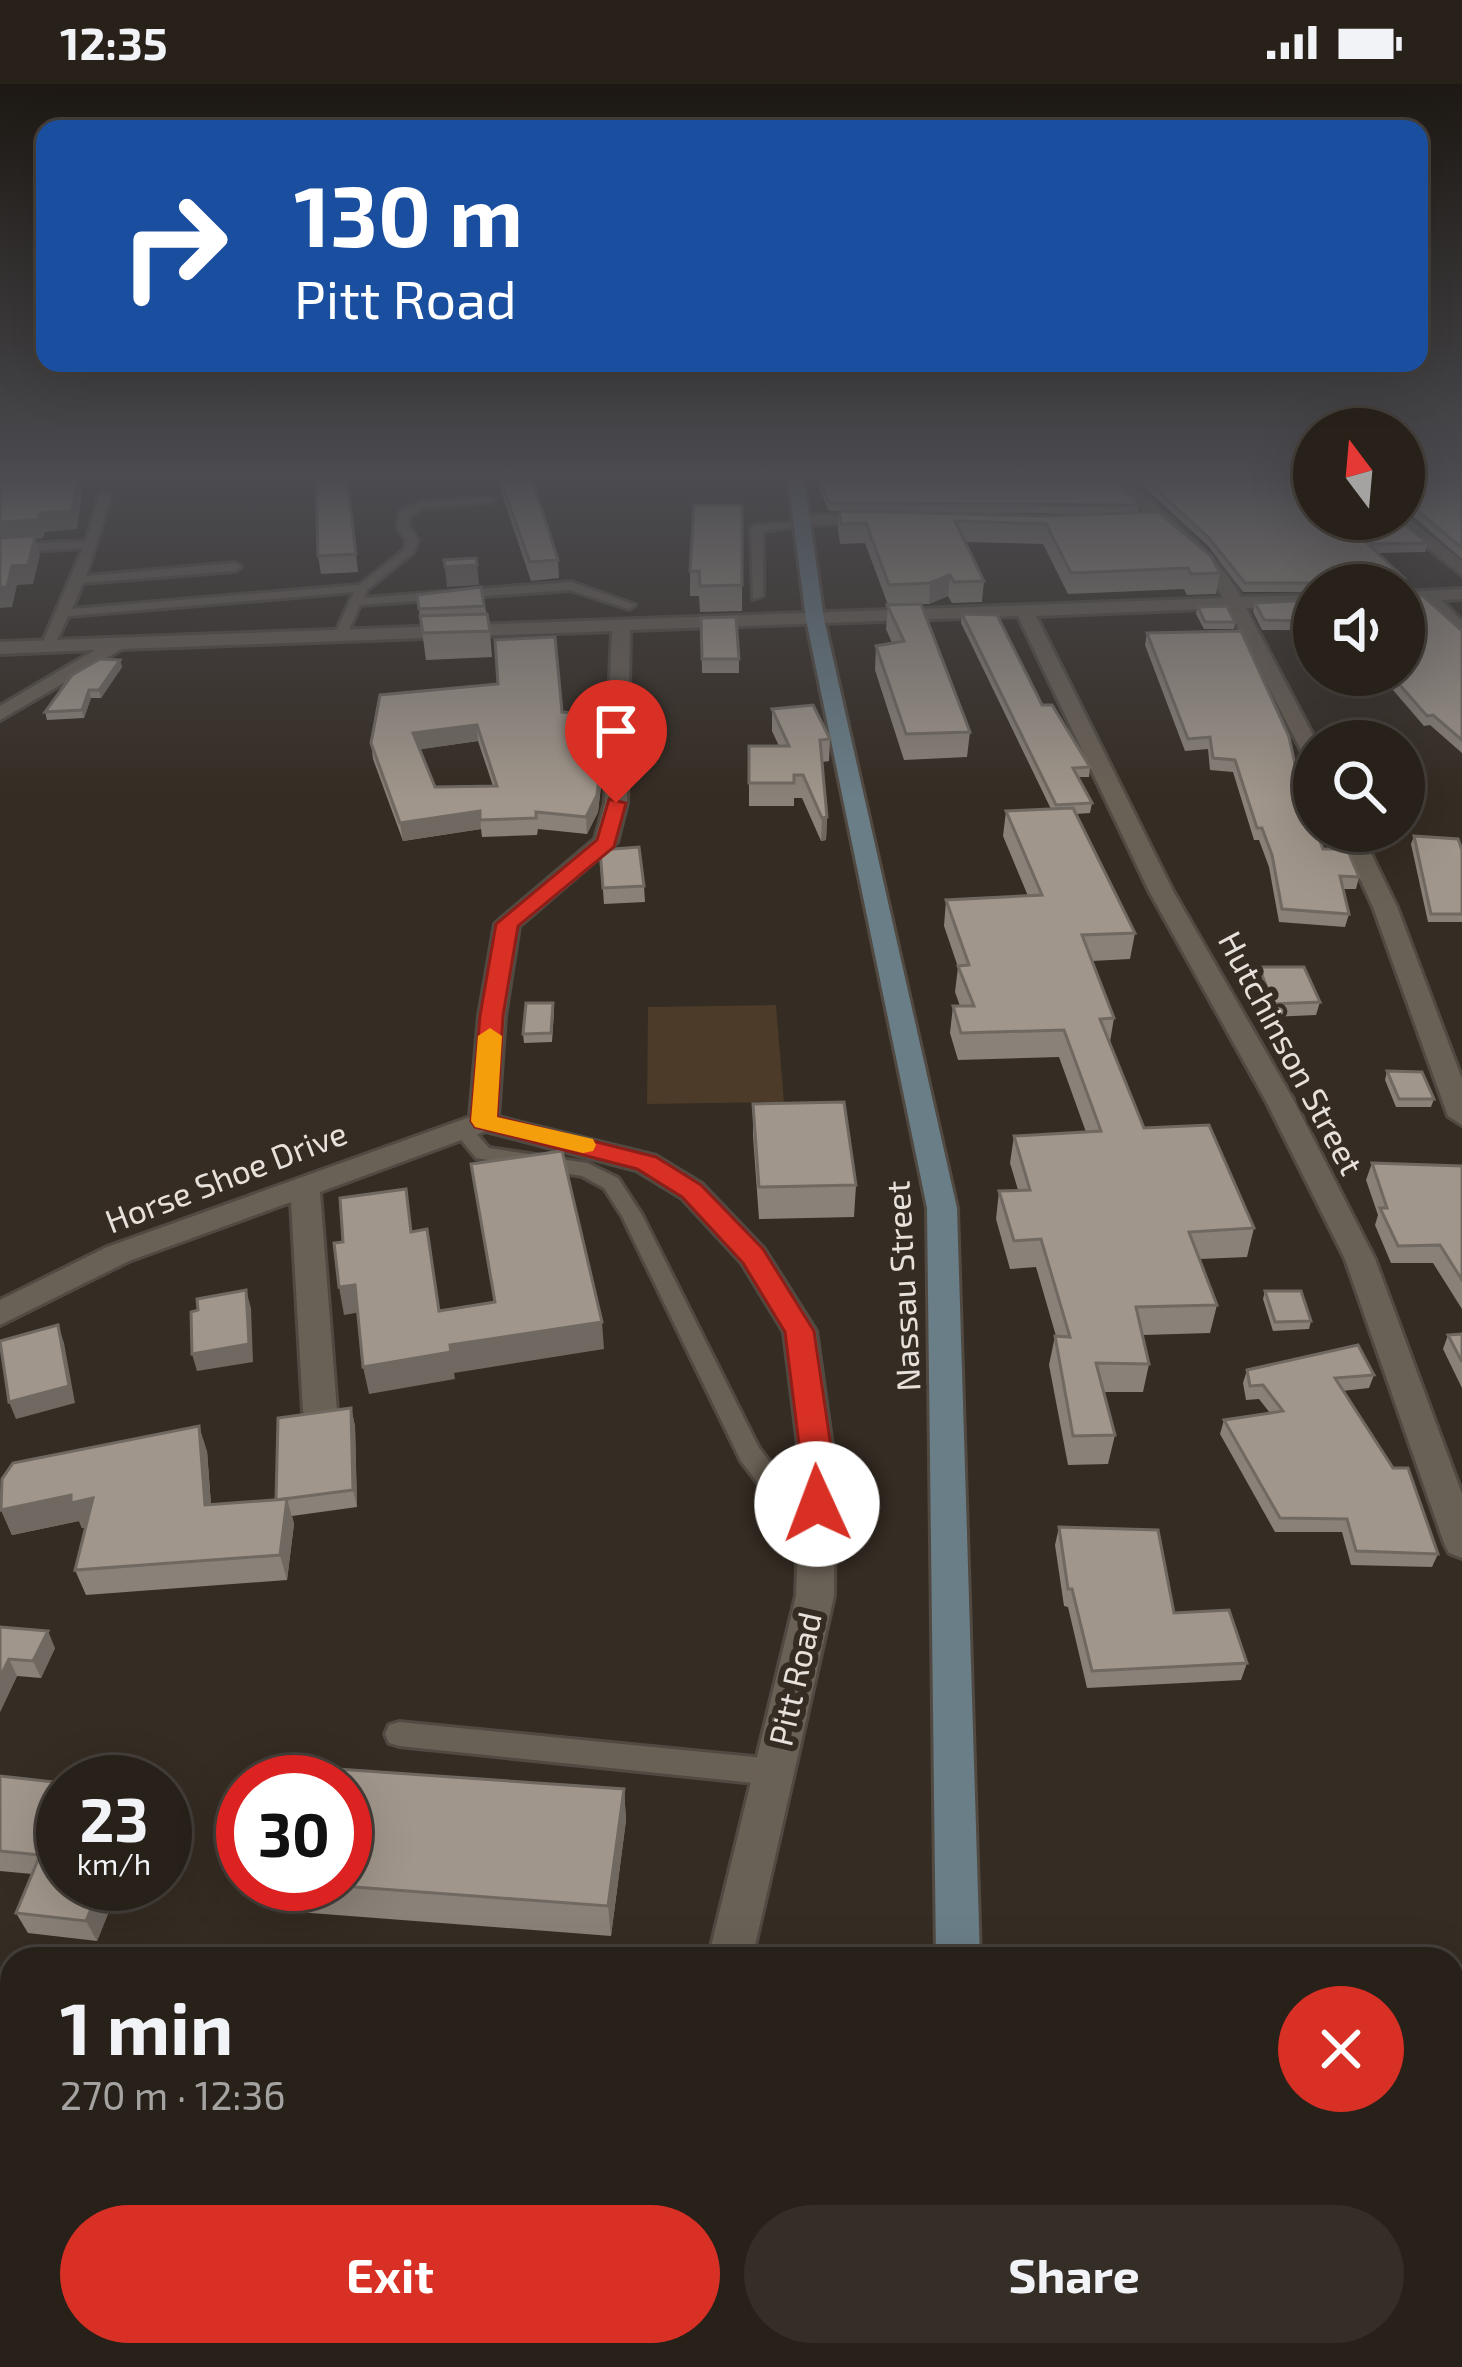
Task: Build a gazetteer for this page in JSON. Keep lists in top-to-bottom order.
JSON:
{
  "streets": {
    "main road": ["Nassau Street"],
    "street": ["Hutchinson Street", "Horse Shoe Drive", "Pitt Road"]
  },
  "crossings": [
    ["Horse Shoe Drive", "Pitt Road"]
  ],
  "north": "top",
  "page": {
    "status": "12:35",
    "turn": ["130 m", "Pitt Road"],
    "speed": "23 km/h",
    "limit": "30",
    "heading": ["1 min", "270 m · 12:36"],
    "buttons": ["Exit", "Share"]
  }
}
